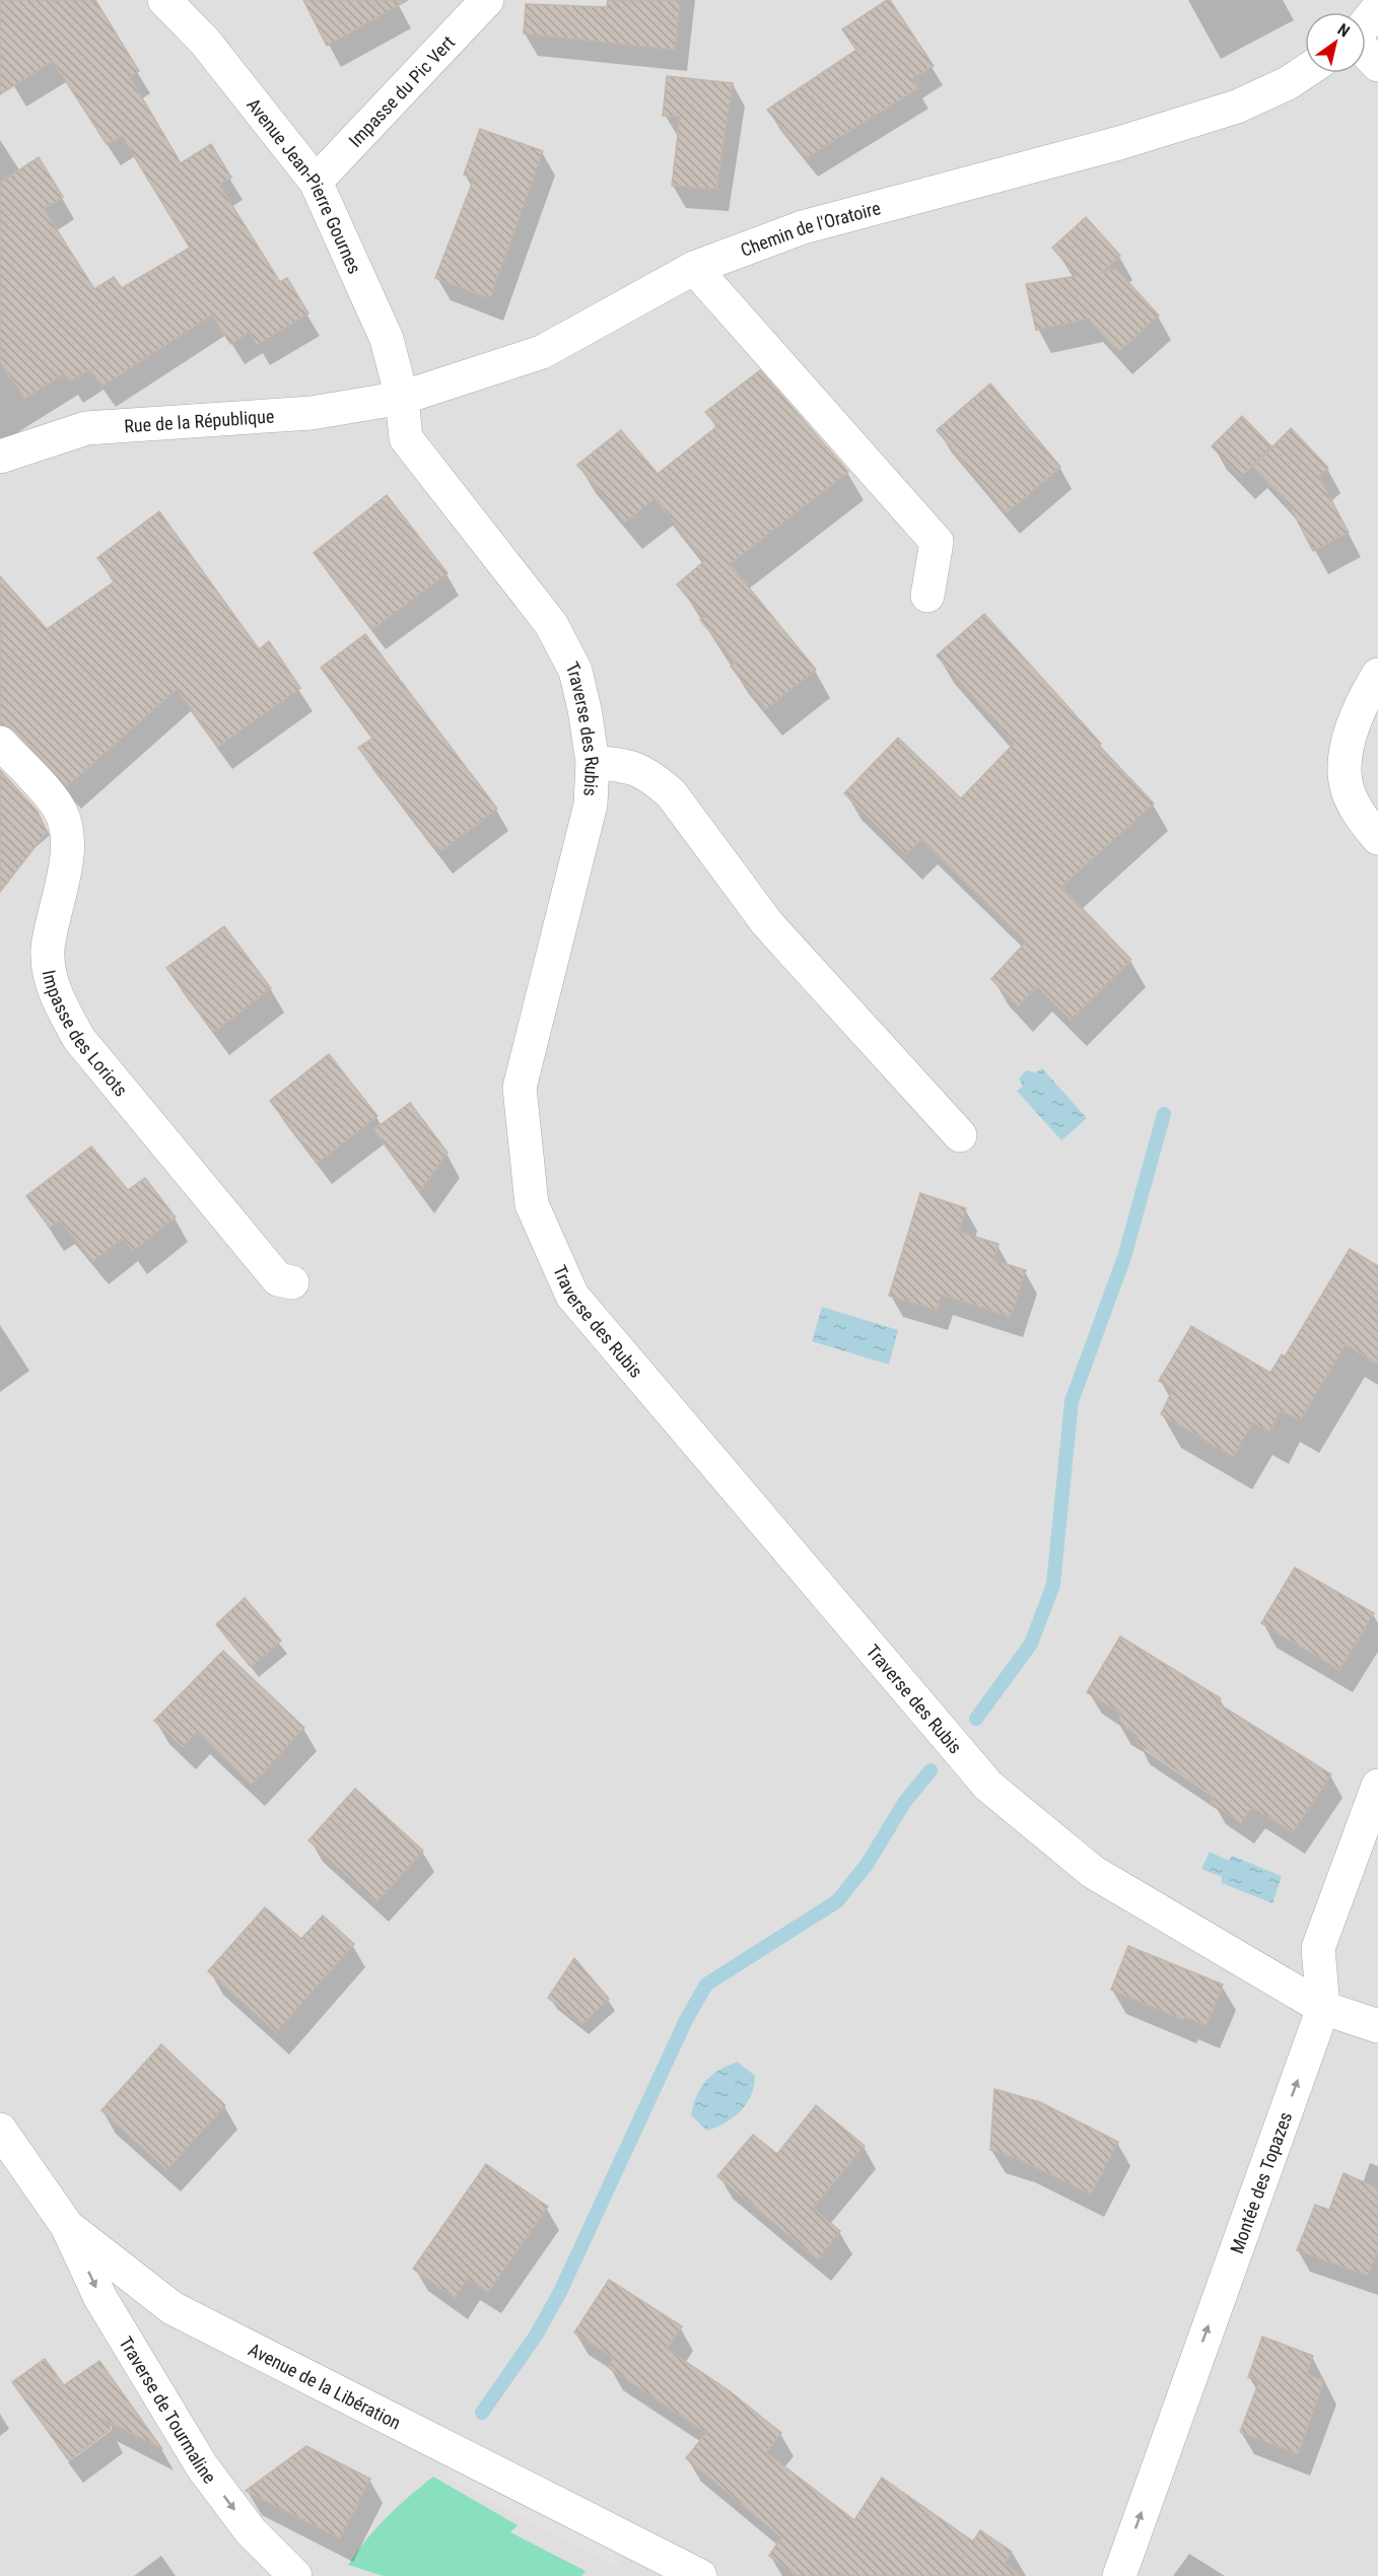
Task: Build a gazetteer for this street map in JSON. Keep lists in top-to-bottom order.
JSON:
{
  "streets": {
    "street": [
      "Impasse du Pic Vert",
      "Avenue Jean-Pierre Gournes",
      "Chemin de l'Oratoire",
      "Rue de la République",
      "Traverse des Rubis",
      "Impasse des Loriots",
      "Montée des Topazes",
      "Avenue de la Libération",
      "Traverse de Tourmaline"
    ]
  },
  "crossings": [
    ["Impasse du Pic Vert", "Avenue Jean-Pierre Gournes"],
    ["Avenue Jean-Pierre Gournes", "Chemin de l'Oratoire"],
    ["Avenue Jean-Pierre Gournes", "Rue de la République"],
    ["Avenue Jean-Pierre Gournes", "Traverse des Rubis"],
    ["Chemin de l'Oratoire", "Rue de la République"],
    ["Chemin de l'Oratoire", "Traverse des Rubis"],
    ["Rue de la République", "Traverse des Rubis"],
    ["Traverse des Rubis", "Montée des Topazes"],
    ["Avenue de la Libération", "Traverse de Tourmaline"]
  ],
  "one_way": ["Montée des Topazes", "Traverse de Tourmaline"],
  "north": "top right"
}
